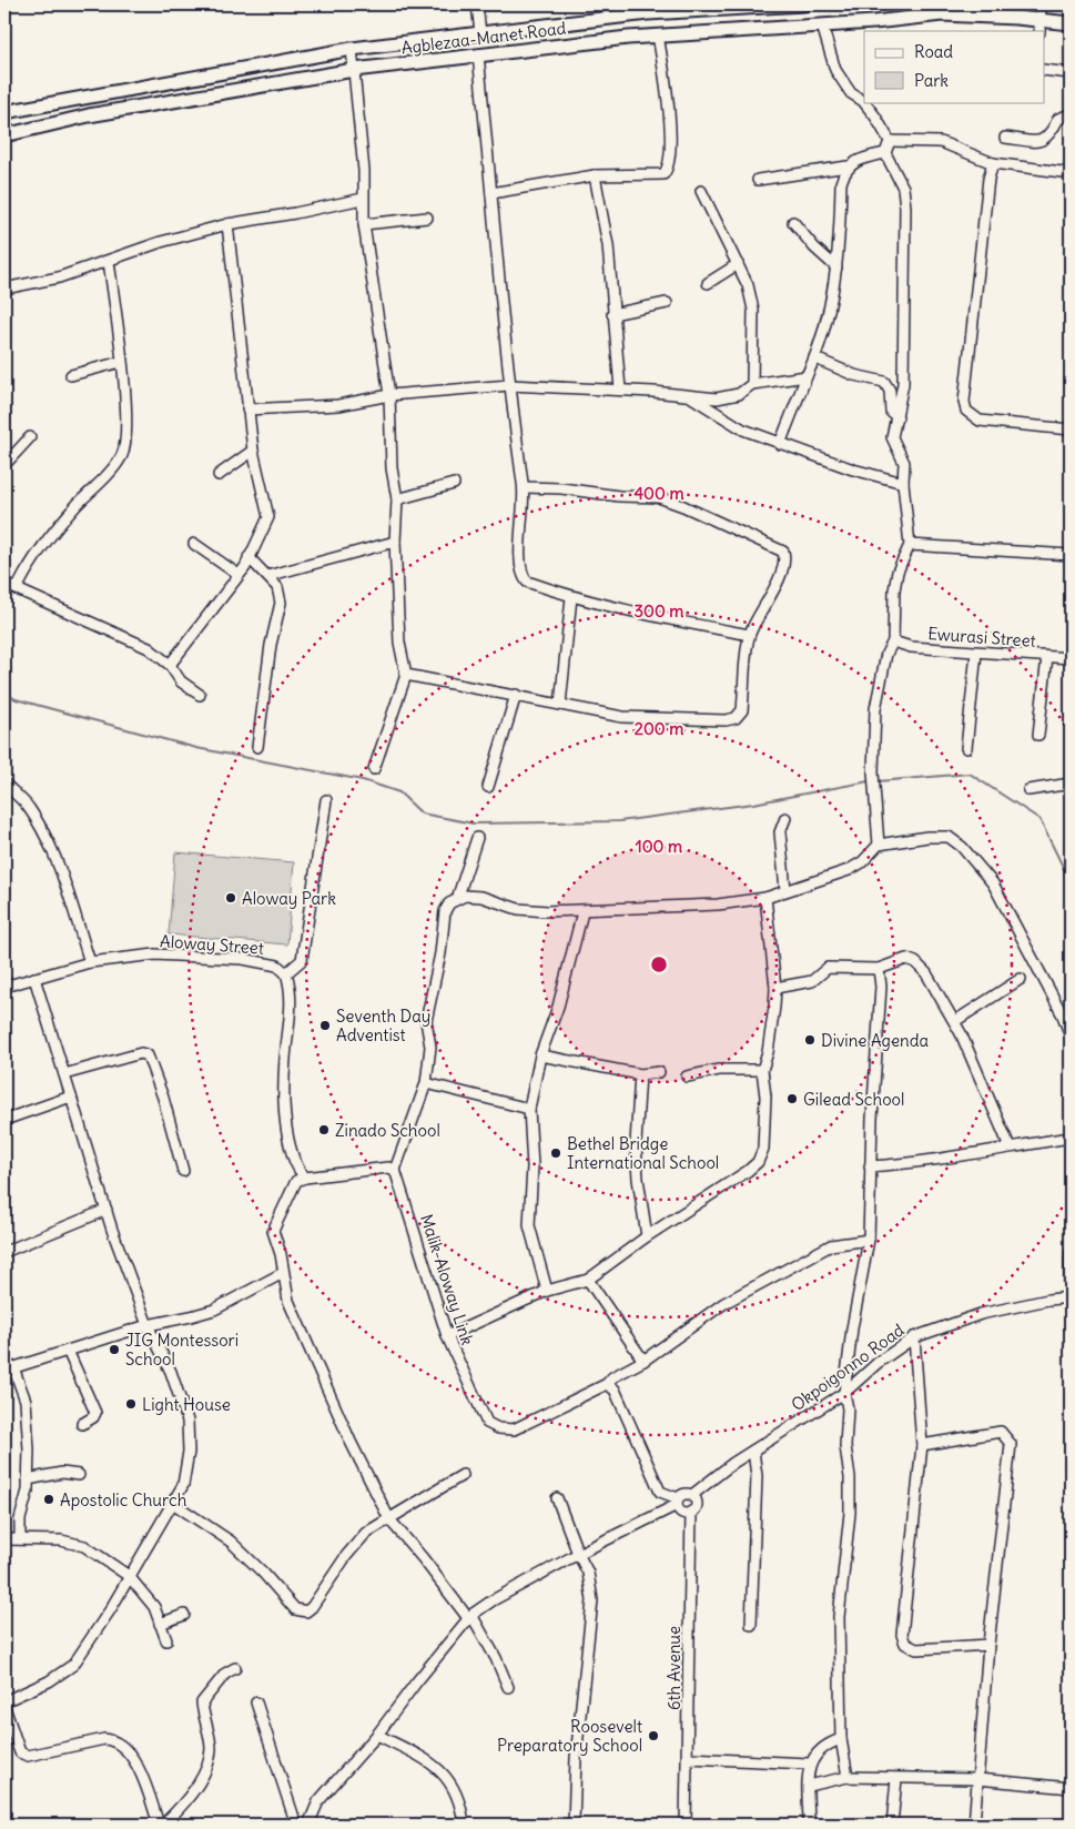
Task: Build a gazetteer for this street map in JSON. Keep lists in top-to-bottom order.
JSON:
{
  "streets": {
    "main road": ["Agblezaa-Manet Road"],
    "street": [
      "Ewurasi Street",
      "Aloway Street",
      "Malik-Aloway Link",
      "Okpoigonno Road",
      "6th Avenue"
    ]
  },
  "crossings": [
    ["Okpoigonno Road", "6th Avenue"]
  ],
  "places": [
    "Aloway Park",
    "Seventh Day Adventist",
    "Divine Agenda",
    "Gilead School",
    "Zinado School",
    "Bethel Bridge International School",
    "JIG Montessori School",
    "Light House",
    "Apostolic Church",
    "Roosevelt Preparatory School"
  ],
  "legend": ["Road", "Park"],
  "rings": [
    "400 m",
    "300 m",
    "200 m",
    "100 m"
  ]
}
